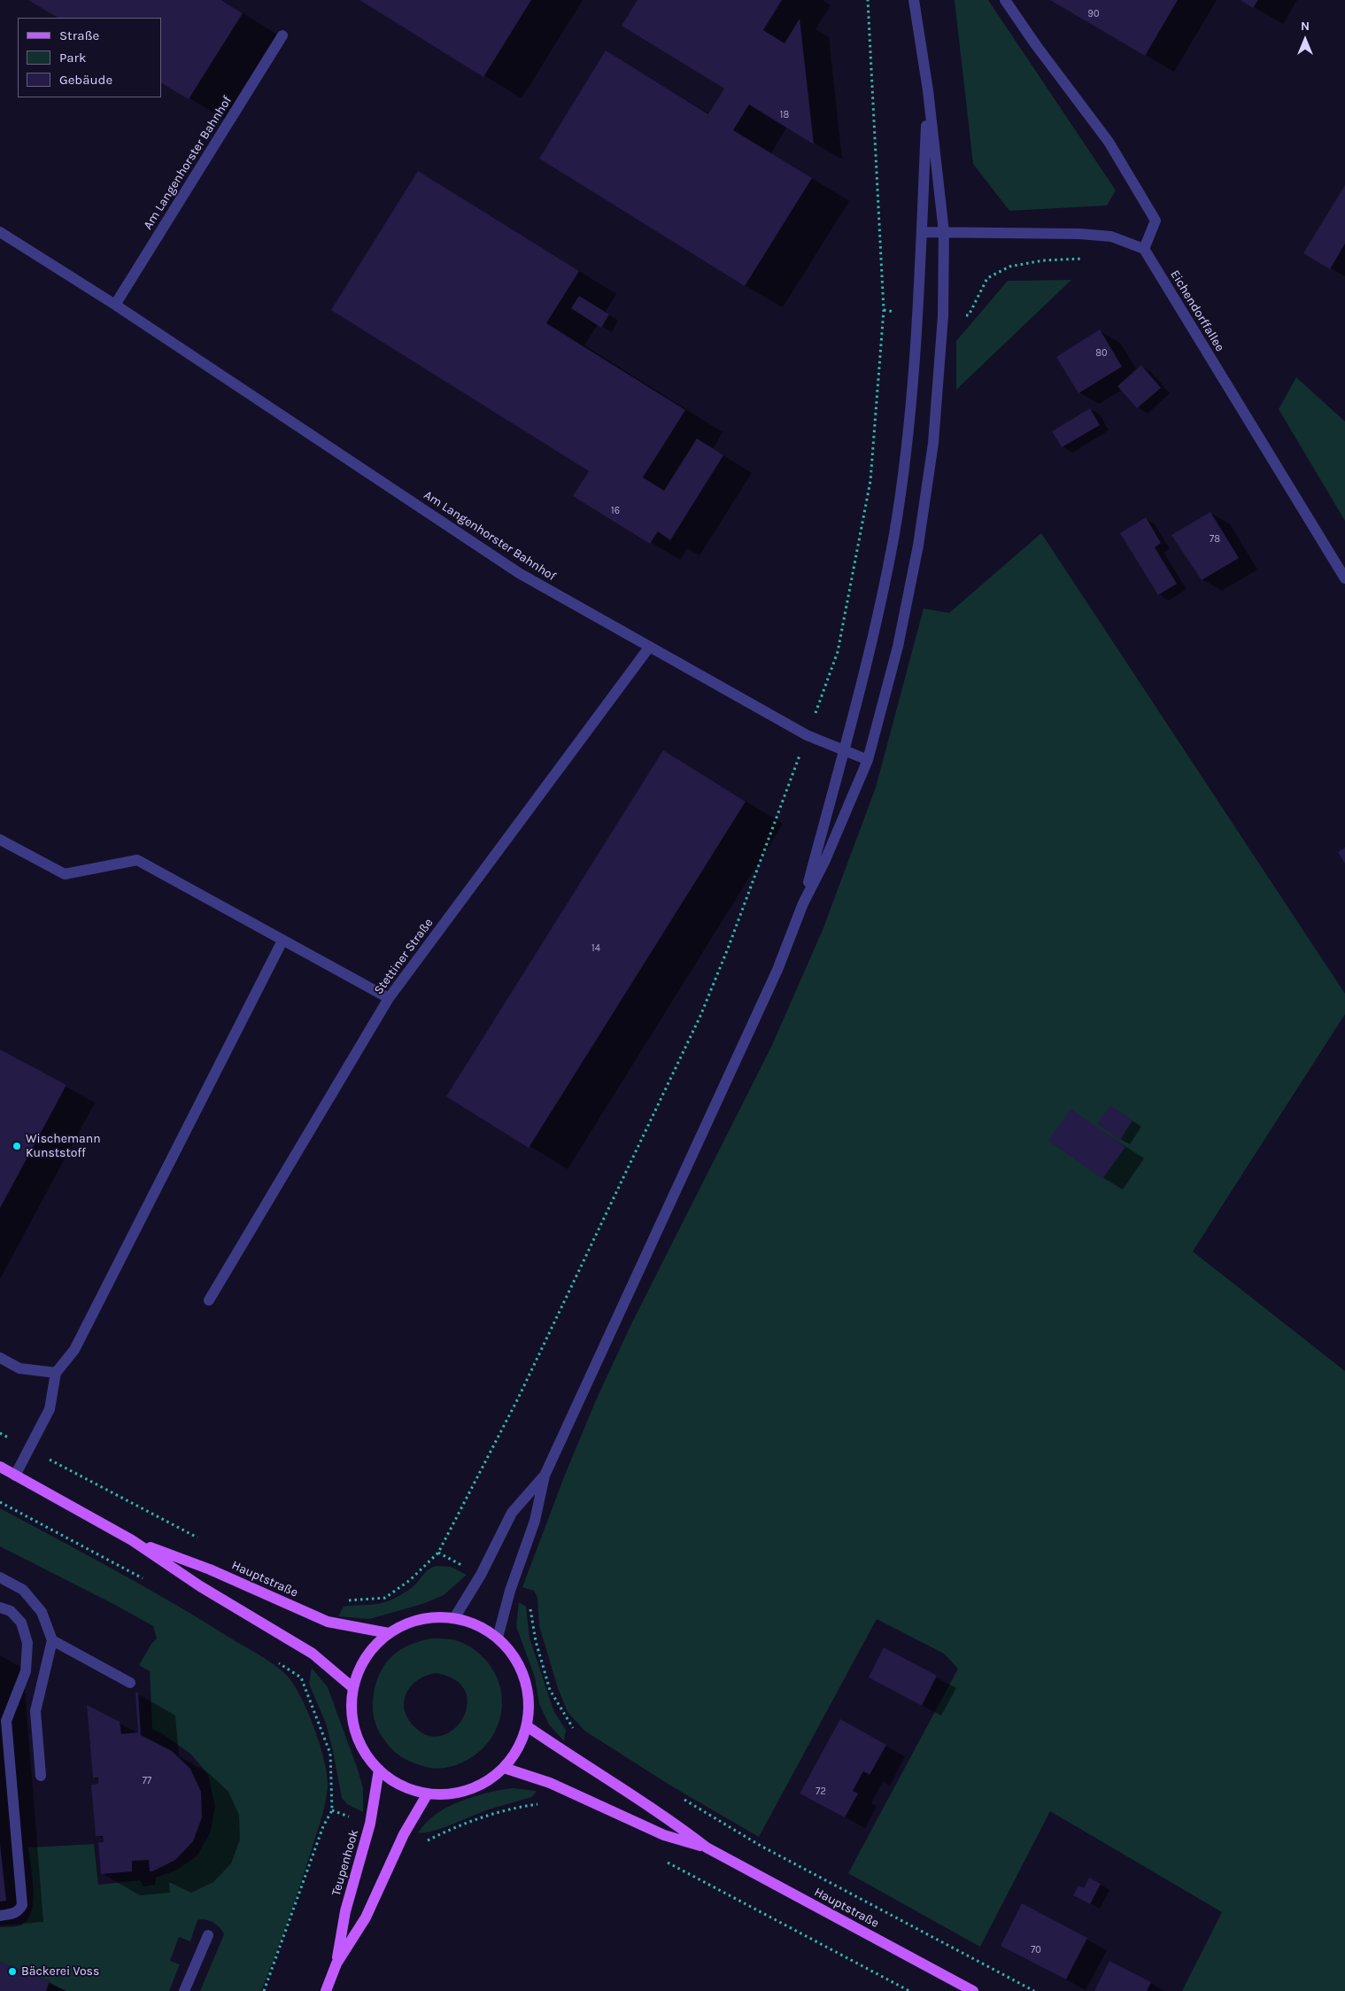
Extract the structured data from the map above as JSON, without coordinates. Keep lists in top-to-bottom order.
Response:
{
  "streets": {
    "main road": ["Hauptstraße", "Teupenhook"],
    "street": ["Am Langenhorster Bahnhof", "Eichendorffallee", "Stettiner Straße"]
  },
  "crossings": [
    ["Am Langenhorster Bahnhof", "Stettiner Straße"]
  ],
  "places": ["Wischemann Kunststoff", "Bäckerei Voss"],
  "house_numbers": [
    "90",
    "18",
    "80",
    "16",
    "78",
    "14",
    "77",
    "72",
    "70"
  ],
  "legend": ["Straße", "Park", "Gebäude"],
  "north": "top"
}
